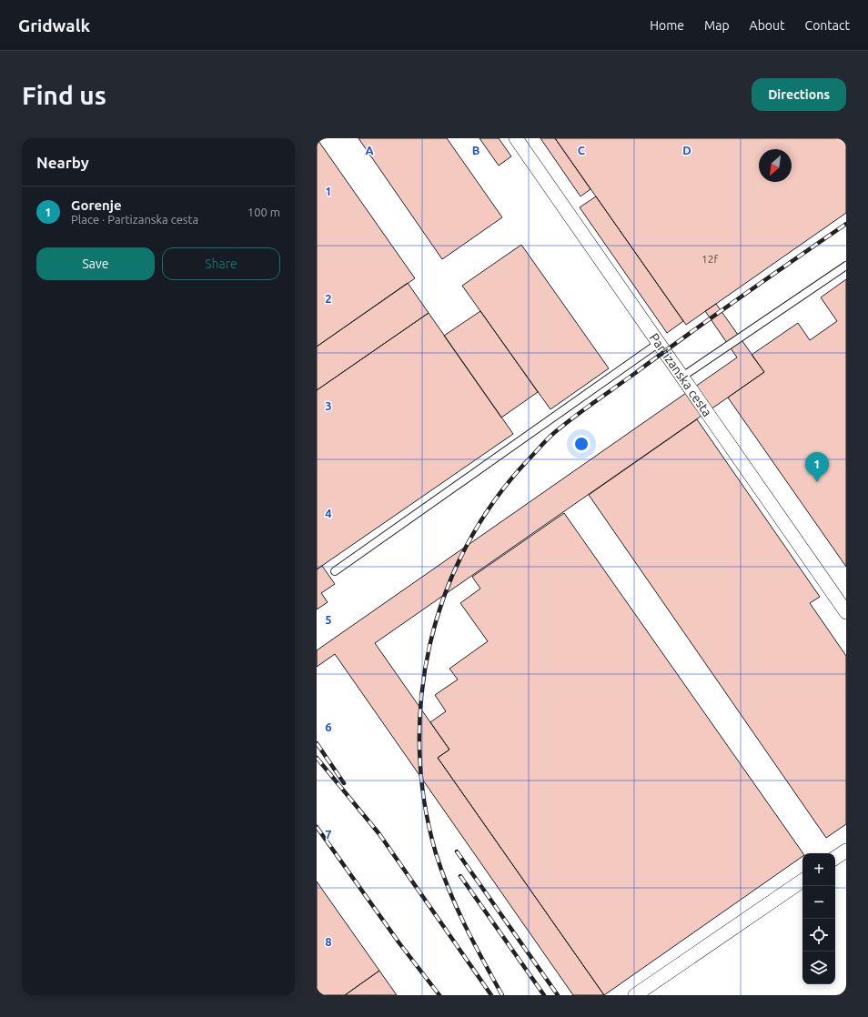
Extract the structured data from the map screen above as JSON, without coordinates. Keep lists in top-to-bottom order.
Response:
{
  "streets": {
    "street": ["Partizanska cesta"]
  },
  "house_numbers": ["12f"],
  "north": "bottom left",
  "page": {
    "header": "Gridwalk",
    "nav": [
      "Home",
      "Map",
      "About",
      "Contact"
    ],
    "buttons": [
      "Directions",
      ["Save", "Share"]
    ],
    "title": "Find us",
    "heading": "Nearby",
    "list": [
      {
        "mark": "1",
        "name": "Gorenje",
        "note": "Place · Partizanska cesta",
        "value": "100 m"
      }
    ],
    "pins": "1",
    "map_buttons": ["+", "−"]
  },
  "grid": {
    "columns": [
      "A",
      "B",
      "C",
      "D"
    ],
    "rows": [
      "1",
      "2",
      "3",
      "4",
      "5",
      "6",
      "7",
      "8"
    ]
  }
}
